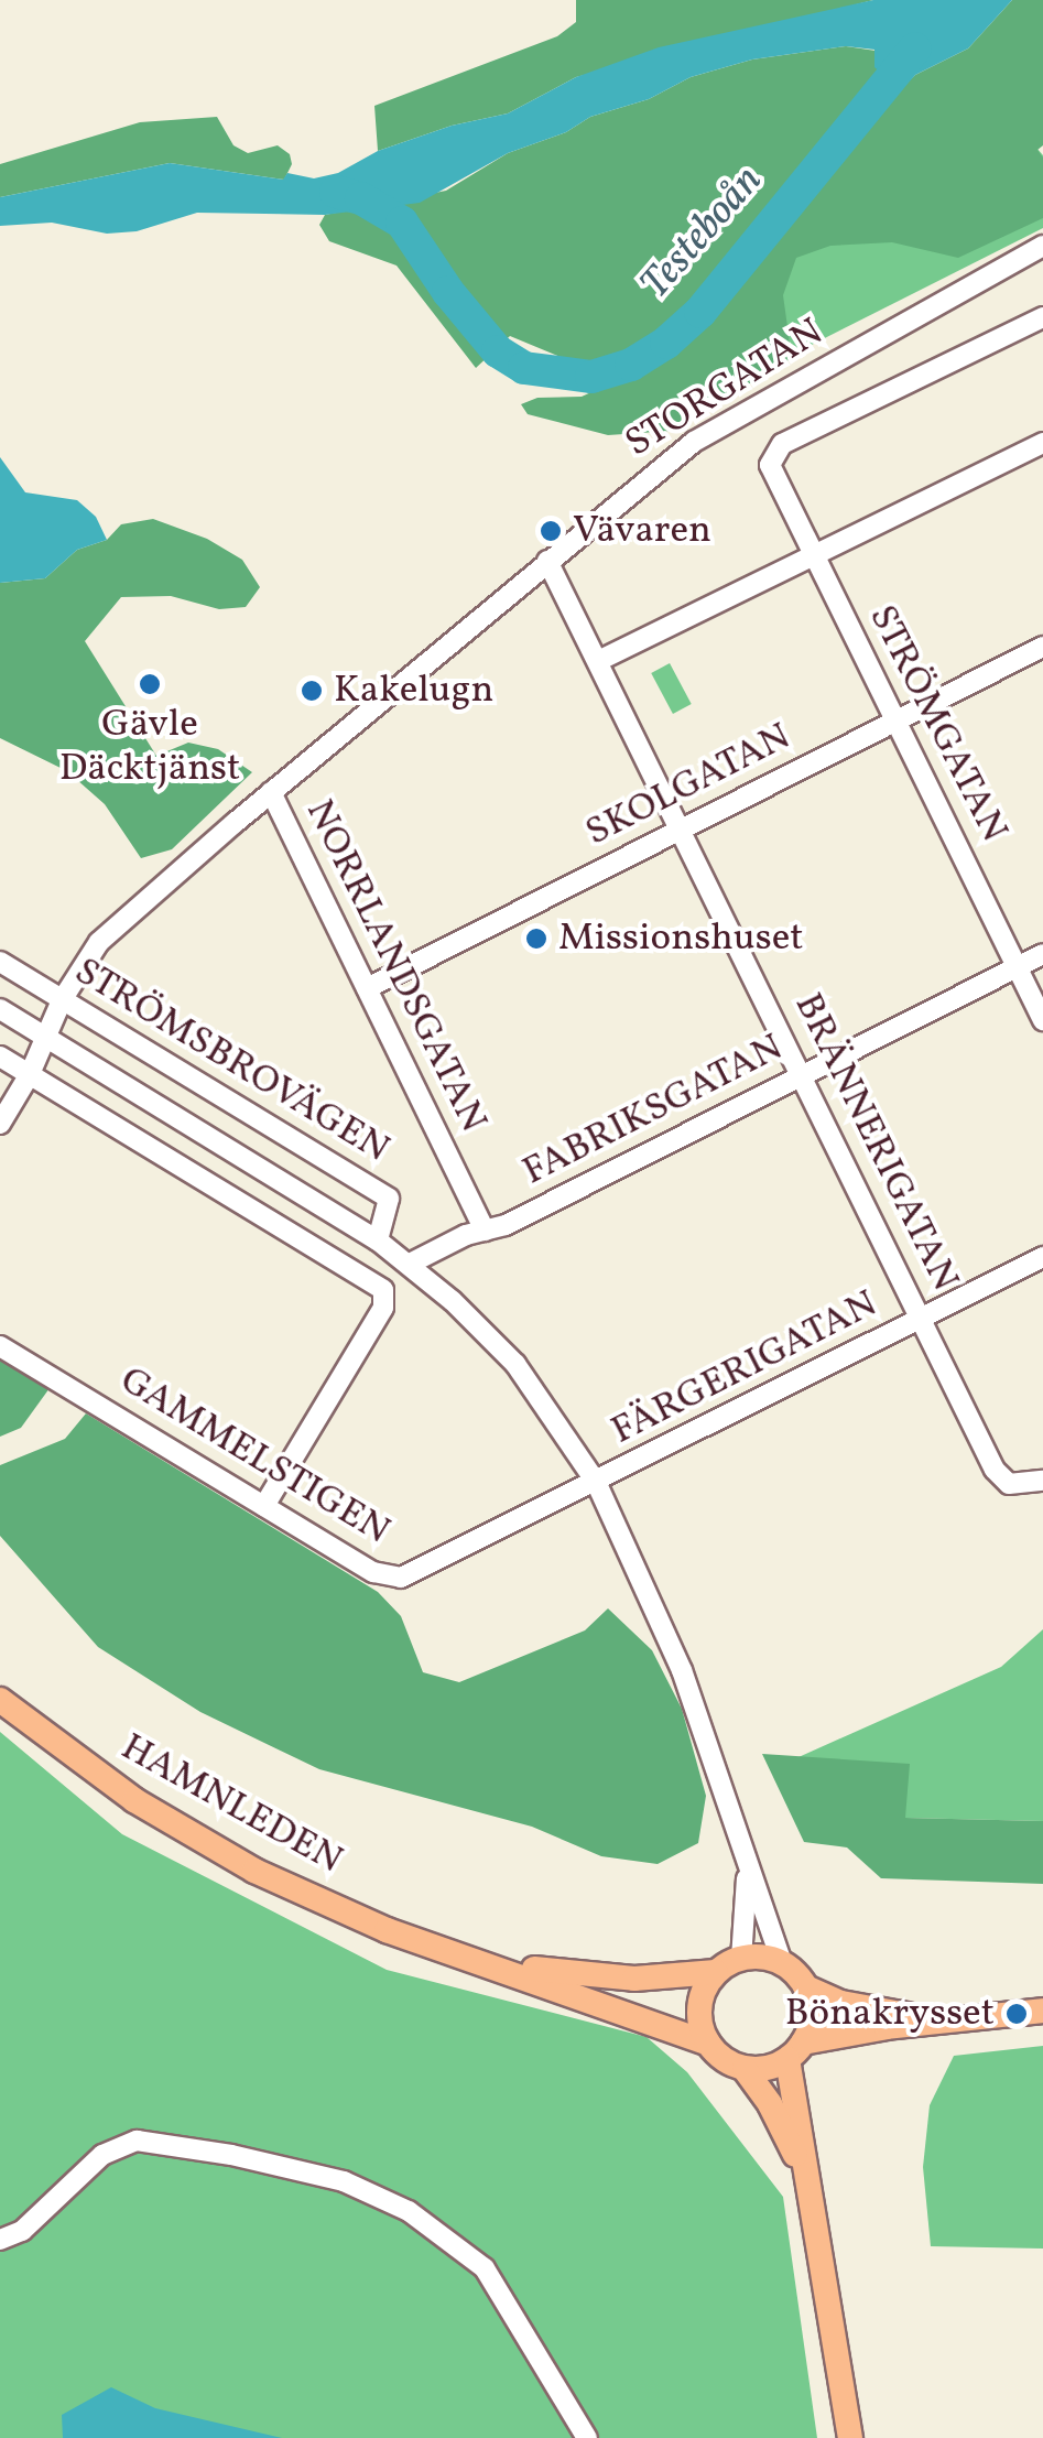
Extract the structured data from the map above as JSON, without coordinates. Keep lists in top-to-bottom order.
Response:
{
  "streets": {
    "main road": ["HAMNLEDEN"],
    "street": [
      "STORGATAN",
      "STRÖMGATAN",
      "SKOLGATAN",
      "NORRLANDSGATAN",
      "STRÖMSBROVÄGEN",
      "FABRIKSGATAN",
      "BRÄNNERIGATAN",
      "FÄRGERIGATAN",
      "GAMMELSTIGEN"
    ]
  },
  "crossings": [
    ["STORGATAN", "NORRLANDSGATAN"],
    ["STORGATAN", "STRÖMSBROVÄGEN"],
    ["STORGATAN", "BRÄNNERIGATAN"],
    ["STRÖMGATAN", "SKOLGATAN"],
    ["STRÖMGATAN", "FABRIKSGATAN"],
    ["SKOLGATAN", "NORRLANDSGATAN"],
    ["SKOLGATAN", "BRÄNNERIGATAN"],
    ["NORRLANDSGATAN", "FABRIKSGATAN"],
    ["STRÖMSBROVÄGEN", "FABRIKSGATAN"],
    ["STRÖMSBROVÄGEN", "FÄRGERIGATAN"],
    ["STRÖMSBROVÄGEN", "GAMMELSTIGEN"],
    ["STRÖMSBROVÄGEN", "HAMNLEDEN"],
    ["FABRIKSGATAN", "BRÄNNERIGATAN"],
    ["BRÄNNERIGATAN", "FÄRGERIGATAN"],
    ["FÄRGERIGATAN", "GAMMELSTIGEN"]
  ],
  "water": ["Testeboån"],
  "places": [
    "Vävaren",
    "Gävle Däcktjänst",
    "Kakelugn",
    "Missionshuset",
    "Bönakrysset"
  ]
}
